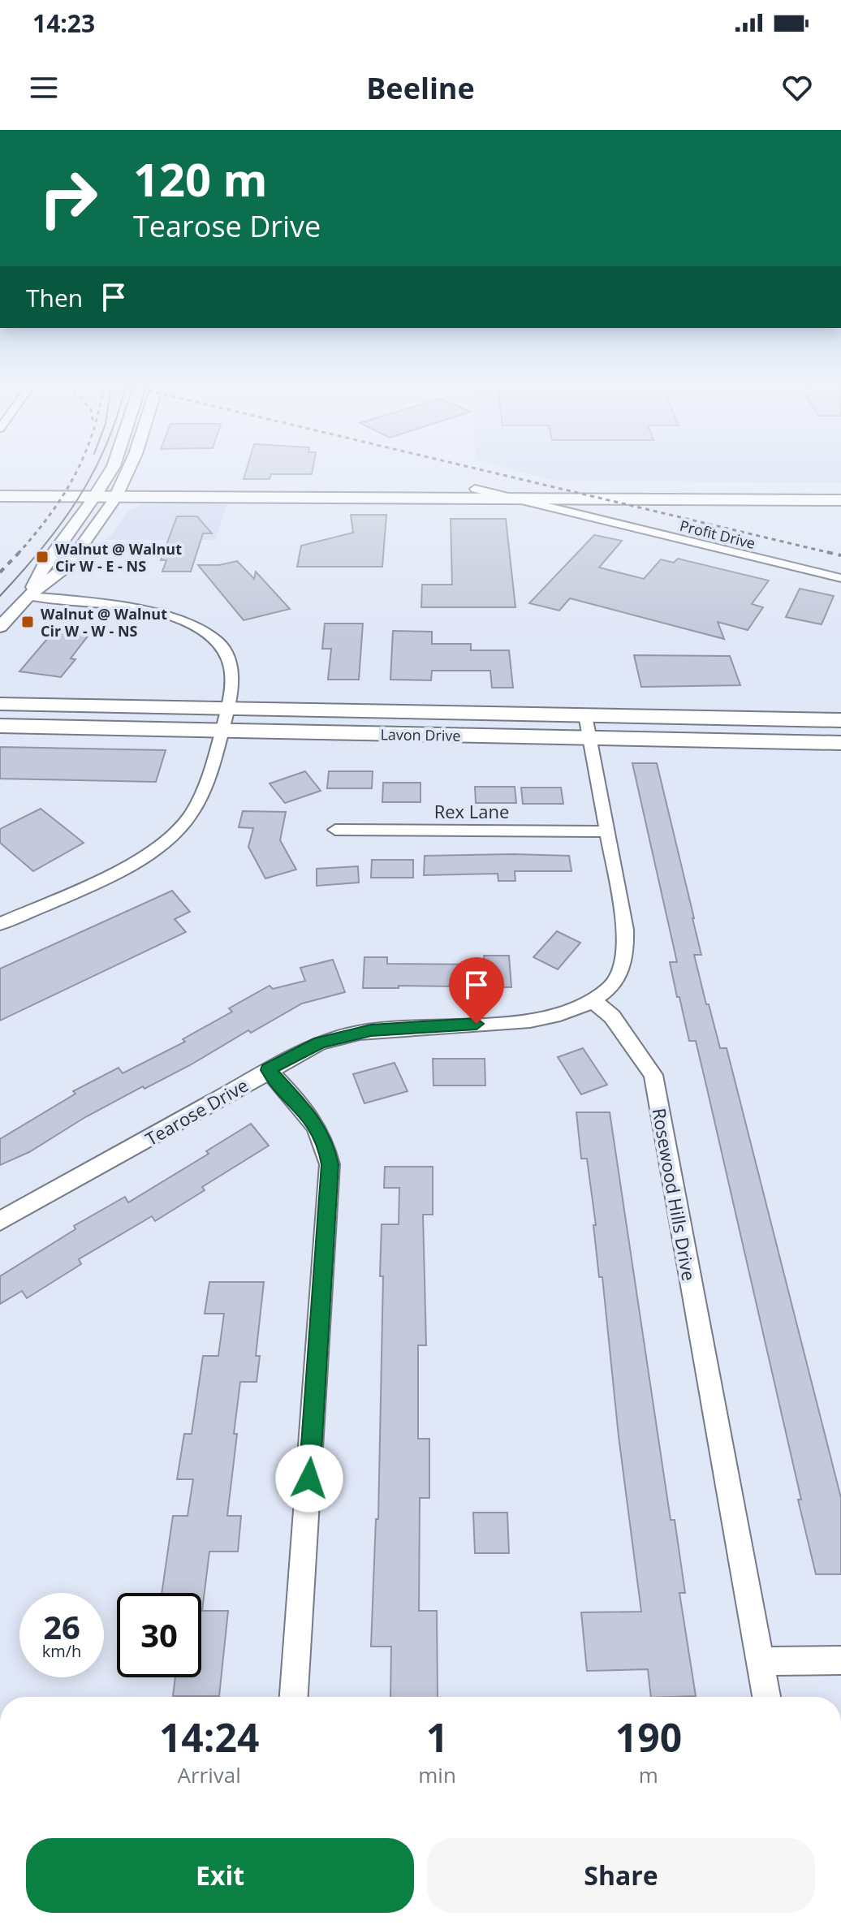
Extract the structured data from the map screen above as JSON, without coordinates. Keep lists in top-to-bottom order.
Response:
{
  "streets": {
    "main road": ["Lavon Drive"],
    "street": [
      "Profit Drive",
      "Rex Lane",
      "Tearose Drive",
      "Rosewood Hills Drive"
    ]
  },
  "crossings": [
    ["Tearose Drive", "Rosewood Hills Drive"]
  ],
  "places": {
    "transit": ["Walnut @ Walnut Cir W - E - NS", "Walnut @ Walnut Cir W - W - NS"]
  },
  "page": {
    "status": "14:23",
    "header": "Beeline",
    "turn": ["120 m", "Tearose Drive"],
    "then": "Then",
    "speed": "26 km/h",
    "limit": "30",
    "eta": [
      "14:24",
      "Arrival",
      "1",
      "min",
      "190",
      "m"
    ],
    "buttons": ["Exit", "Share"]
  }
}
